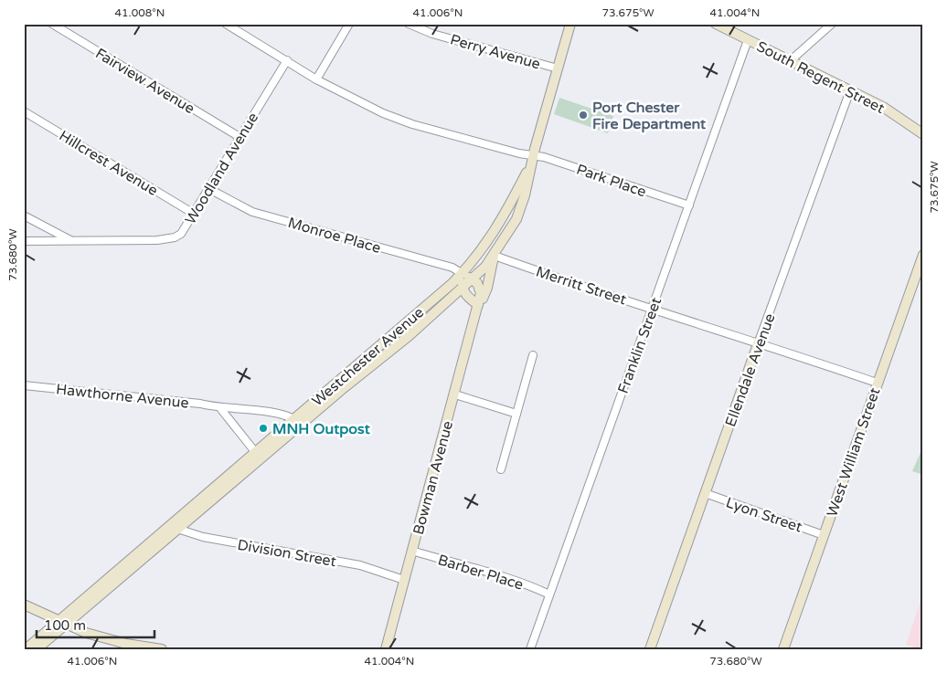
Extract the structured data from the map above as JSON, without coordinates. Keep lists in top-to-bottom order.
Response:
{
  "streets": {
    "street": [
      "Perry Avenue",
      "South Regent Street",
      "Fairview Avenue",
      "Hillcrest Avenue",
      "Woodland Avenue",
      "Park Place",
      "Monroe Place",
      "Merritt Street",
      "Franklin Street",
      "Westchester Avenue",
      "Ellendale Avenue",
      "Hawthorne Avenue",
      "West William Street",
      "Bowman Avenue",
      "Lyon Street",
      "Division Street",
      "Barber Place"
    ]
  },
  "crossings": [
    ["Perry Avenue", "Westchester Avenue"],
    ["South Regent Street", "Franklin Street"],
    ["South Regent Street", "Ellendale Avenue"],
    ["Fairview Avenue", "Woodland Avenue"],
    ["Hillcrest Avenue", "Woodland Avenue"],
    ["Woodland Avenue", "Park Place"],
    ["Woodland Avenue", "Monroe Place"],
    ["Park Place", "Franklin Street"],
    ["Park Place", "Westchester Avenue"],
    ["Monroe Place", "Westchester Avenue"],
    ["Merritt Street", "Franklin Street"],
    ["Merritt Street", "Westchester Avenue"],
    ["Merritt Street", "Ellendale Avenue"],
    ["Merritt Street", "West William Street"],
    ["Franklin Street", "Barber Place"],
    ["Westchester Avenue", "Hawthorne Avenue"],
    ["Westchester Avenue", "Bowman Avenue"],
    ["Westchester Avenue", "Division Street"],
    ["Ellendale Avenue", "Lyon Street"],
    ["West William Street", "Lyon Street"],
    ["Bowman Avenue", "Division Street"],
    ["Bowman Avenue", "Barber Place"]
  ],
  "places": ["Port Chester Fire Department", "MNH Outpost"],
  "scale_bar": "100 m",
  "coordinates": [
    "41.008°N",
    "41.006°N",
    "73.675°W",
    "41.004°N",
    "73.680°W"
  ]
}
